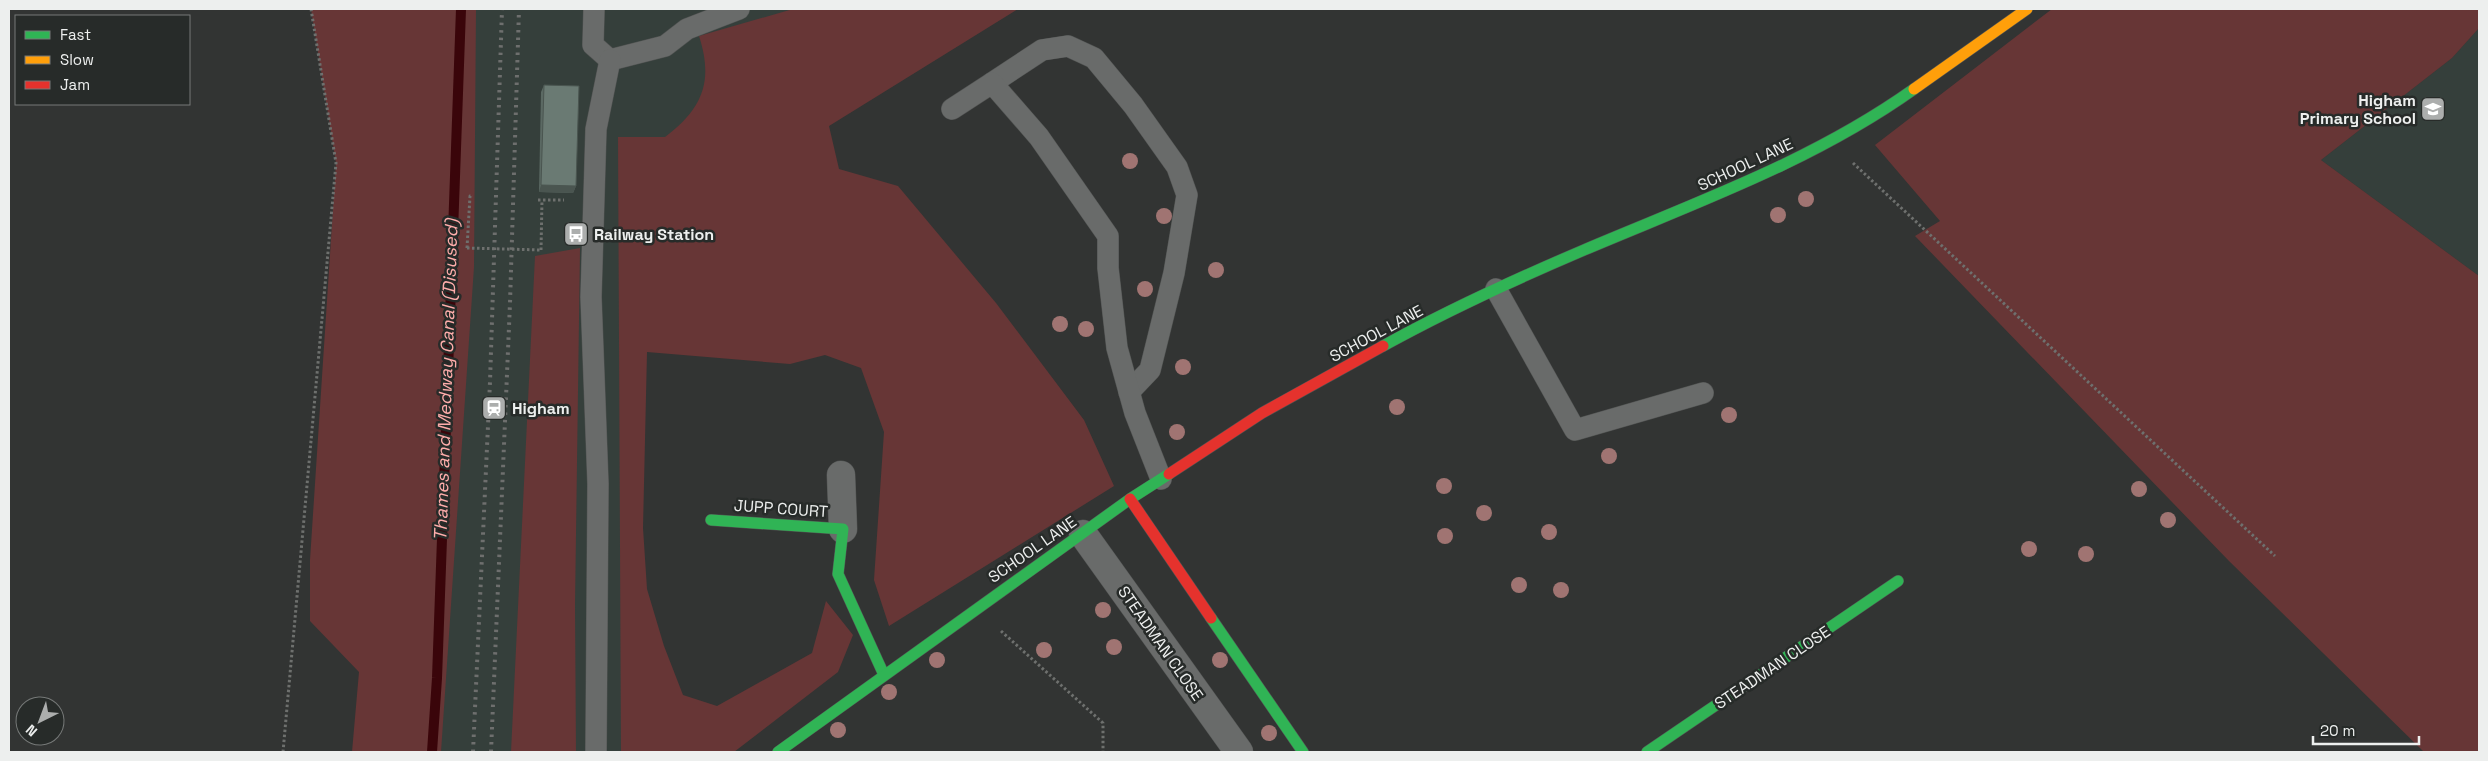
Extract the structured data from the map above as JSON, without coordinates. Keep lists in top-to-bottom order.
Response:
{
  "streets": {
    "street": ["SCHOOL LANE", "JUPP COURT", "STEADMAN CLOSE"]
  },
  "crossings": [
    ["SCHOOL LANE", "JUPP COURT"],
    ["SCHOOL LANE", "STEADMAN CLOSE"]
  ],
  "water": ["Thames and Medway Canal (Disused)"],
  "places": {
    "school or university": ["Higham Primary School"],
    "bus stop": ["Railway Station"],
    "station": ["Higham"]
  },
  "legend": ["Fast", "Slow", "Jam"],
  "scale_bar": "20 m",
  "north": "bottom left"
}
